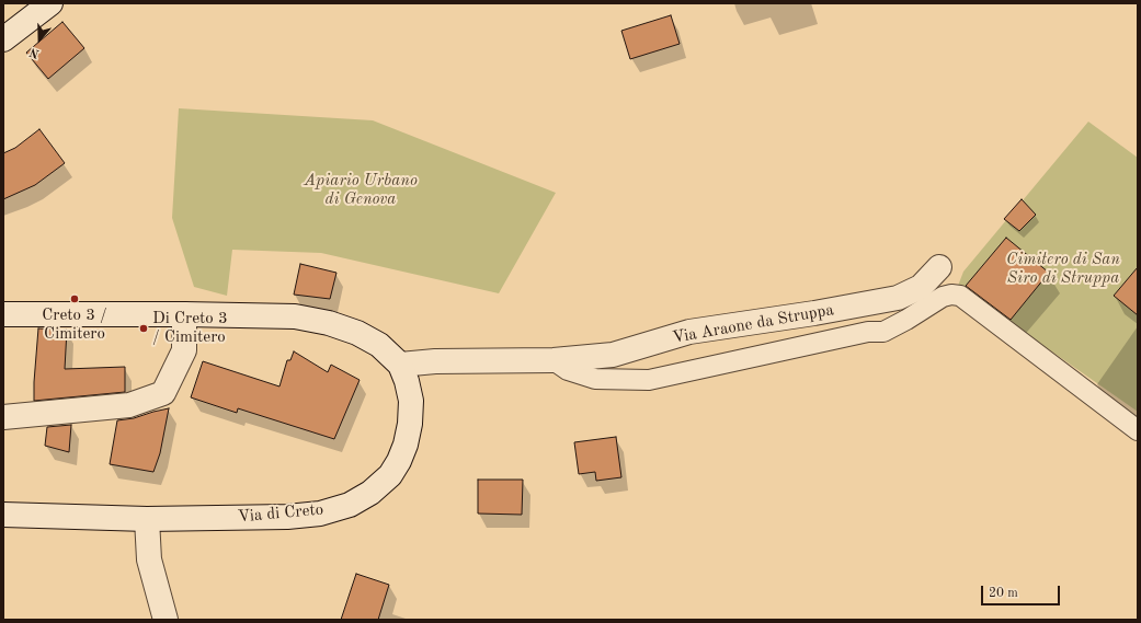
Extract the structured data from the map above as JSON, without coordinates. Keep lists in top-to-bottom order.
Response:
{
  "streets": {
    "main road": ["Via Araone da Struppa", "Via di Creto"]
  },
  "crossings": [
    ["Via Araone da Struppa", "Via di Creto"]
  ],
  "parks": ["Apiario Urbano di Genova", "Cimitero di San Siro di Struppa"],
  "places": ["Creto 3 / Cimitero", "Di Creto 3 / Cimitero"],
  "scale_bar": "20 m",
  "north": "bottom"
}
